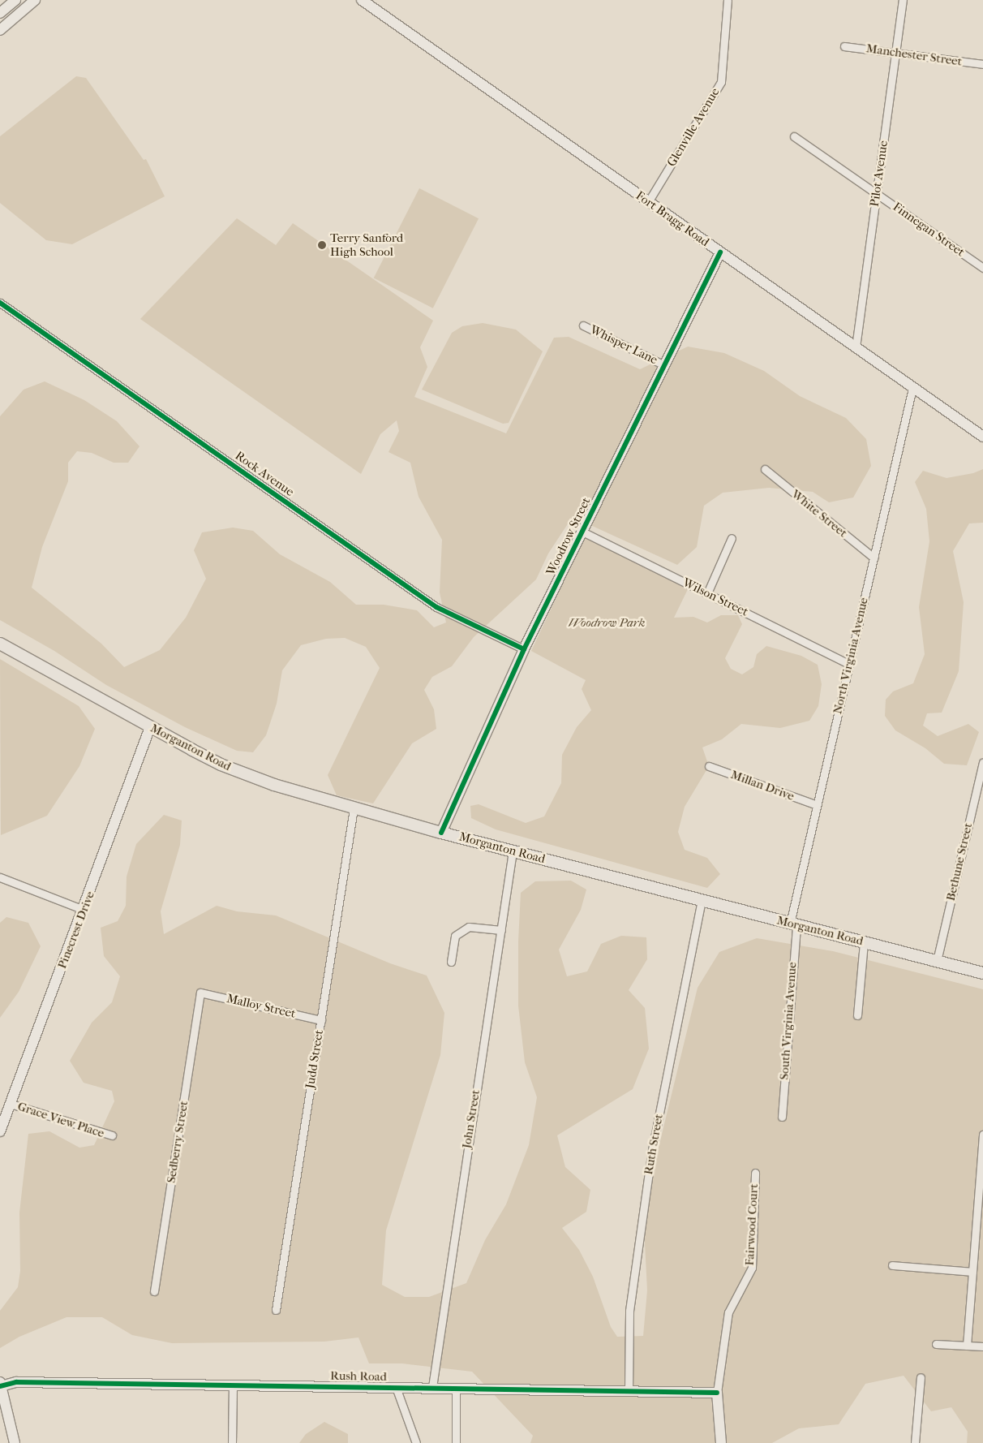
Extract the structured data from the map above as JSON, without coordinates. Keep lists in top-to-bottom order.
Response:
{
  "streets": {
    "main road": ["Morganton Road"],
    "street": [
      "Manchester Street",
      "Glenville Avenue",
      "Pilot Avenue",
      "Fort Bragg Road",
      "Finnegan Street",
      "Whisper Lane",
      "Rock Avenue",
      "White Street",
      "Woodrow Street",
      "Wilson Street",
      "North Virginia Avenue",
      "Millan Drive",
      "Bethune Street",
      "Pinecrest Drive",
      "Malloy Street",
      "South Virginia Avenue",
      "Judd Street",
      "John Street",
      "Grace View Place",
      "Sedberry Street",
      "Ruth Street",
      "Fairwood Court",
      "Rush Road"
    ]
  },
  "crossings": [
    ["Manchester Street", "Pilot Avenue"],
    ["Glenville Avenue", "Fort Bragg Road"],
    ["Pilot Avenue", "Fort Bragg Road"],
    ["Pilot Avenue", "Finnegan Street"],
    ["Fort Bragg Road", "Woodrow Street"],
    ["Fort Bragg Road", "North Virginia Avenue"],
    ["Whisper Lane", "Woodrow Street"],
    ["Rock Avenue", "Woodrow Street"],
    ["White Street", "North Virginia Avenue"],
    ["Woodrow Street", "Wilson Street"],
    ["Woodrow Street", "Morganton Road"],
    ["Wilson Street", "North Virginia Avenue"],
    ["North Virginia Avenue", "Morganton Road"],
    ["North Virginia Avenue", "Millan Drive"],
    ["North Virginia Avenue", "South Virginia Avenue"],
    ["Morganton Road", "Bethune Street"],
    ["Morganton Road", "Pinecrest Drive"],
    ["Morganton Road", "South Virginia Avenue"],
    ["Morganton Road", "Judd Street"],
    ["Morganton Road", "John Street"],
    ["Morganton Road", "Ruth Street"],
    ["Pinecrest Drive", "Grace View Place"],
    ["Malloy Street", "Judd Street"],
    ["Malloy Street", "Sedberry Street"],
    ["John Street", "Rush Road"],
    ["Ruth Street", "Rush Road"],
    ["Fairwood Court", "Rush Road"]
  ],
  "parks": ["Woodrow Park"],
  "places": ["Terry Sanford High School"]
}
